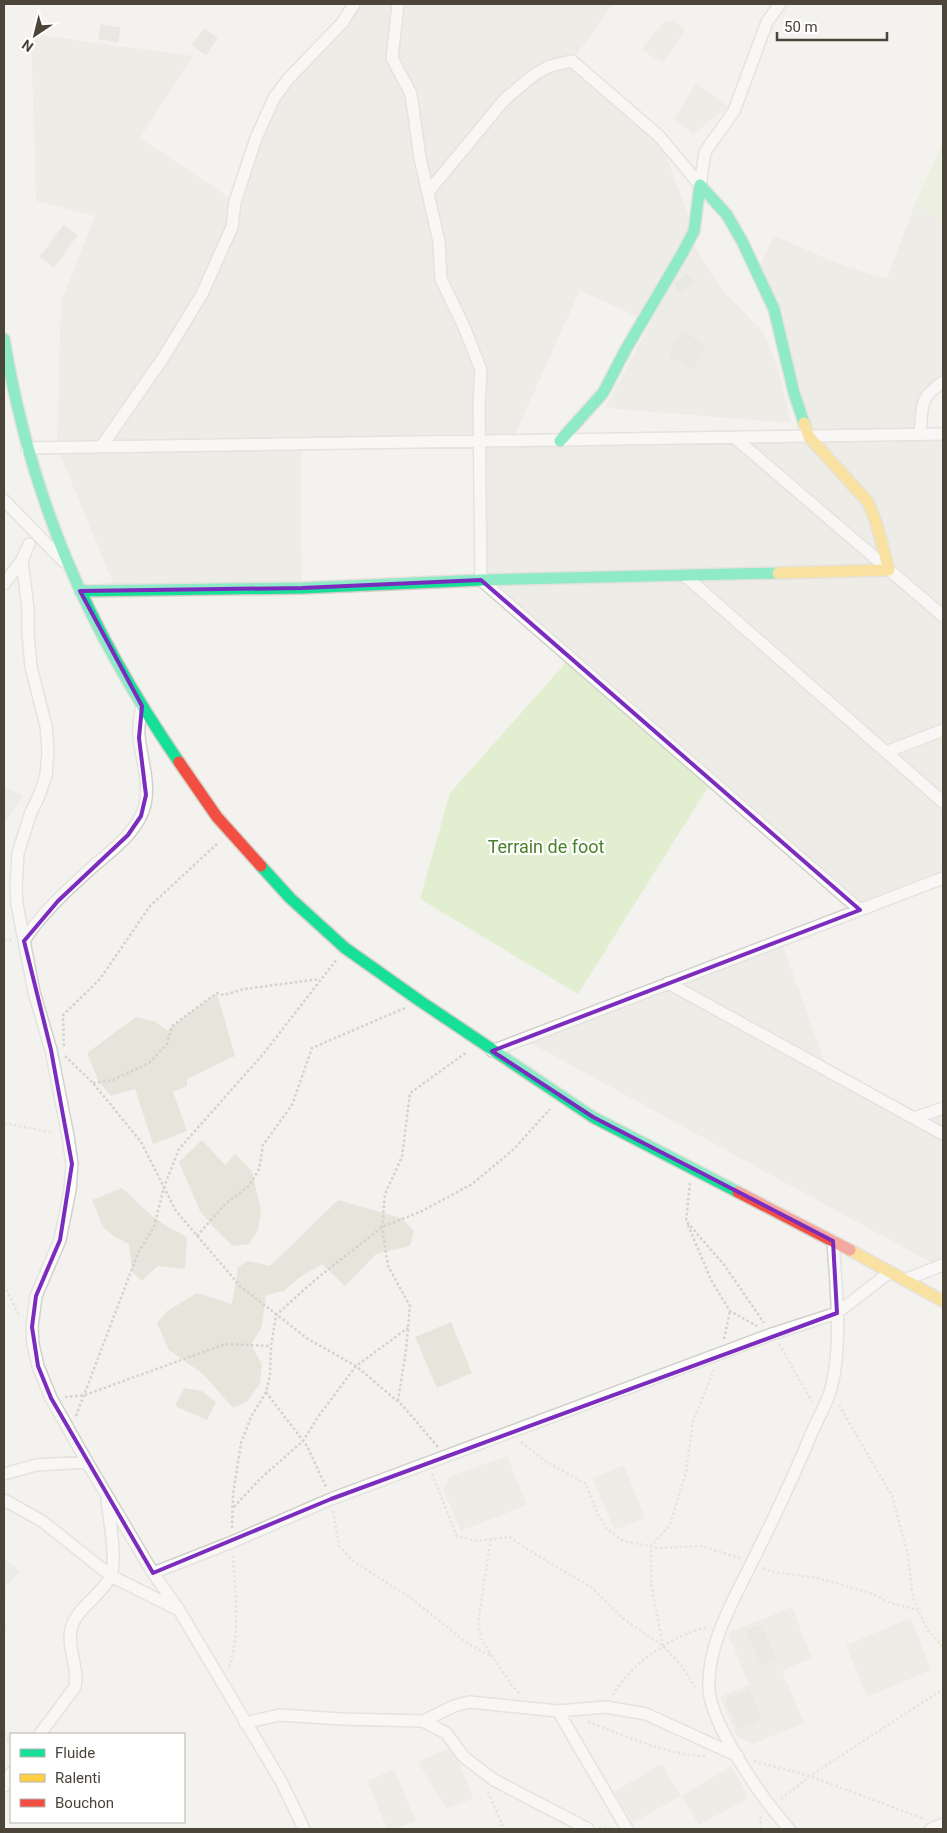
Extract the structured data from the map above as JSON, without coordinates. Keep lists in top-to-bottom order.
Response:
{
  "parks": ["Terrain de foot"],
  "legend": ["Fluide", "Ralenti", "Bouchon"],
  "scale_bar": "50 m",
  "north": "bottom left"
}
